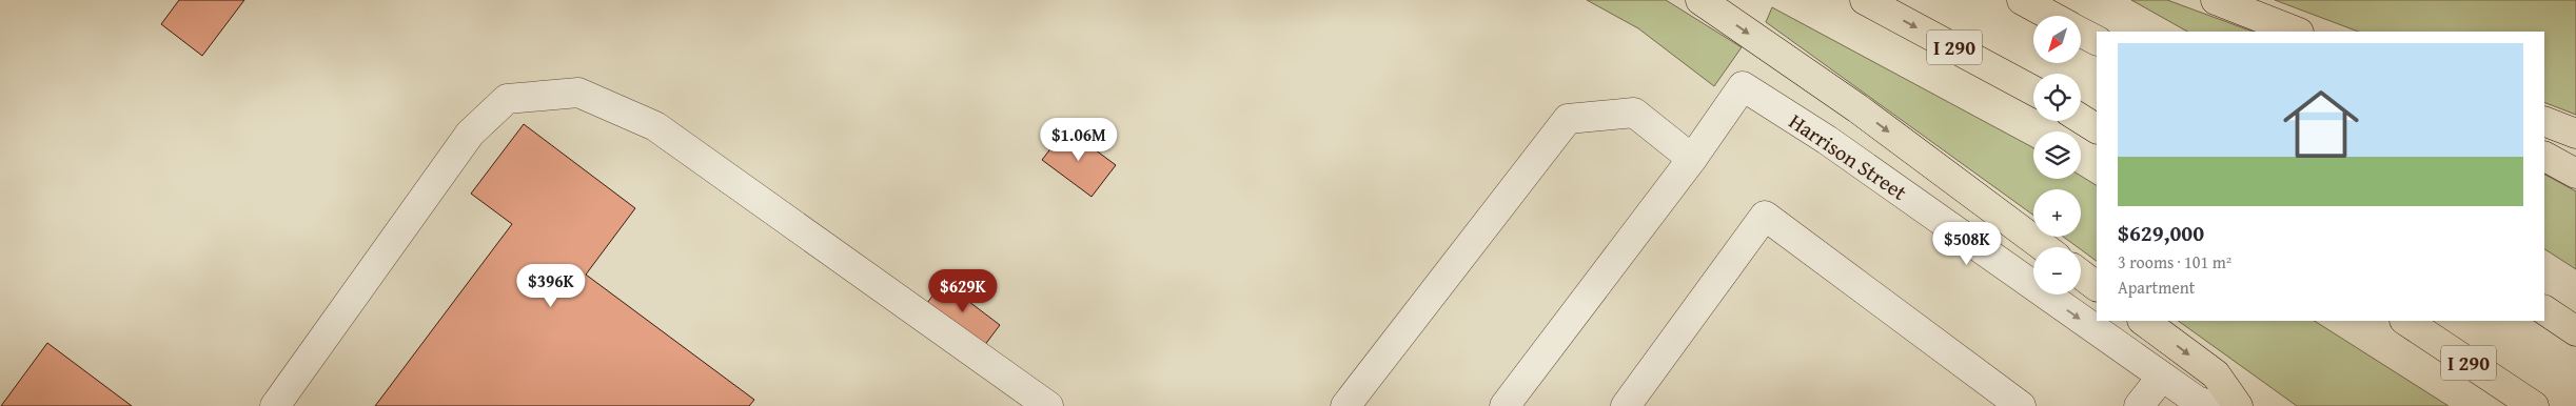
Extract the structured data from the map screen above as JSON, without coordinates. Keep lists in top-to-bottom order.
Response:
{
  "streets": {
    "highway": ["I 290"],
    "street": ["Harrison Street"]
  },
  "one_way": ["Harrison Street"],
  "north": "bottom left",
  "page": {
    "map_buttons": ["+", "−"],
    "list": [
      {
        "name": "$629,000",
        "note": "3 rooms · 101 m² · Apartment"
      }
    ],
    "price": [
      "$1.06M",
      "$508K",
      "$396K",
      "$629K"
    ]
  }
}
